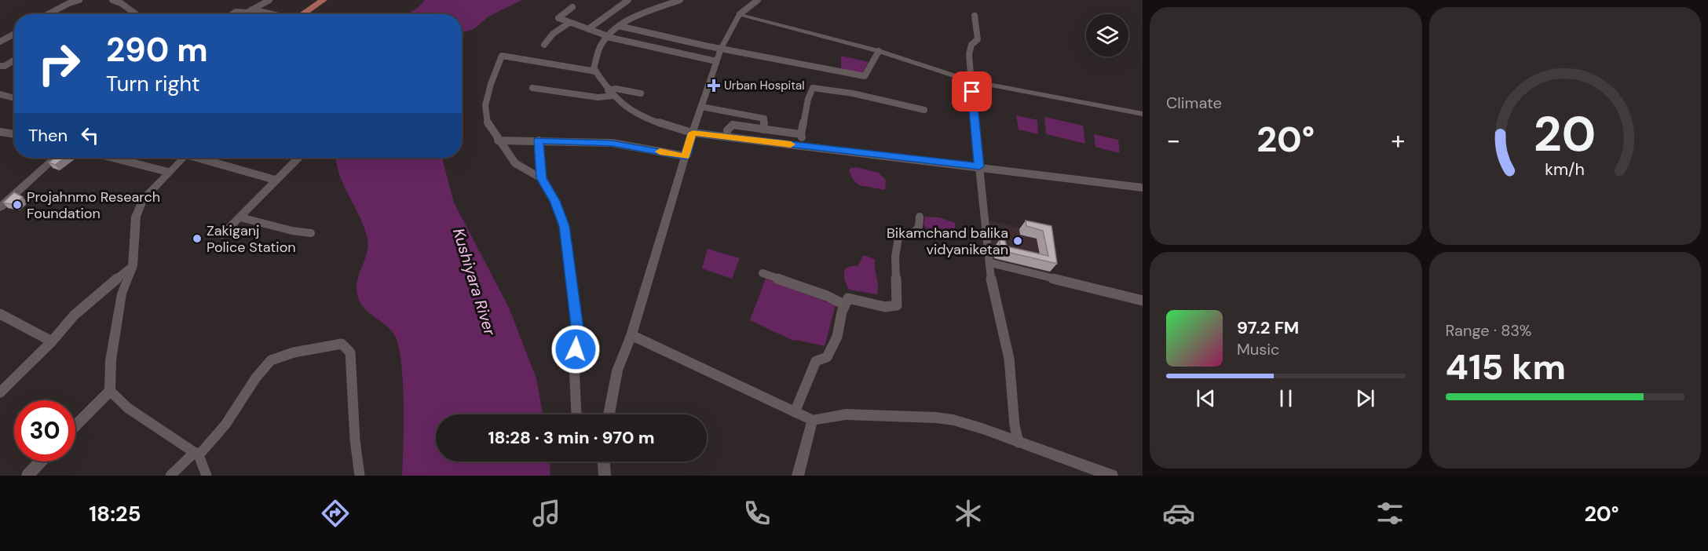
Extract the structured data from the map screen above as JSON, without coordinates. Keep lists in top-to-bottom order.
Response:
{
  "water": ["Kushiyara River"],
  "places": {
    "health": ["Urban Hospital"],
    "other": ["Projahnmo Research Foundation", "Zakiganj Police Station", "Bikamchand balika vidyaniketan"]
  },
  "page": {
    "tile": [
      "Climate",
      ["Range · 83%", "415 km"]
    ],
    "turn": ["290 m", "Turn right"],
    "then": "Then",
    "heat": ["−", "20°", "+"],
    "song": ["97.2 FM", "Music"],
    "limit": "30",
    "trip": "18:28 · 3 min · 970 m",
    "tabs": ["18:25", "20°"],
    "gauge": ["20", "km/h"]
  }
}
